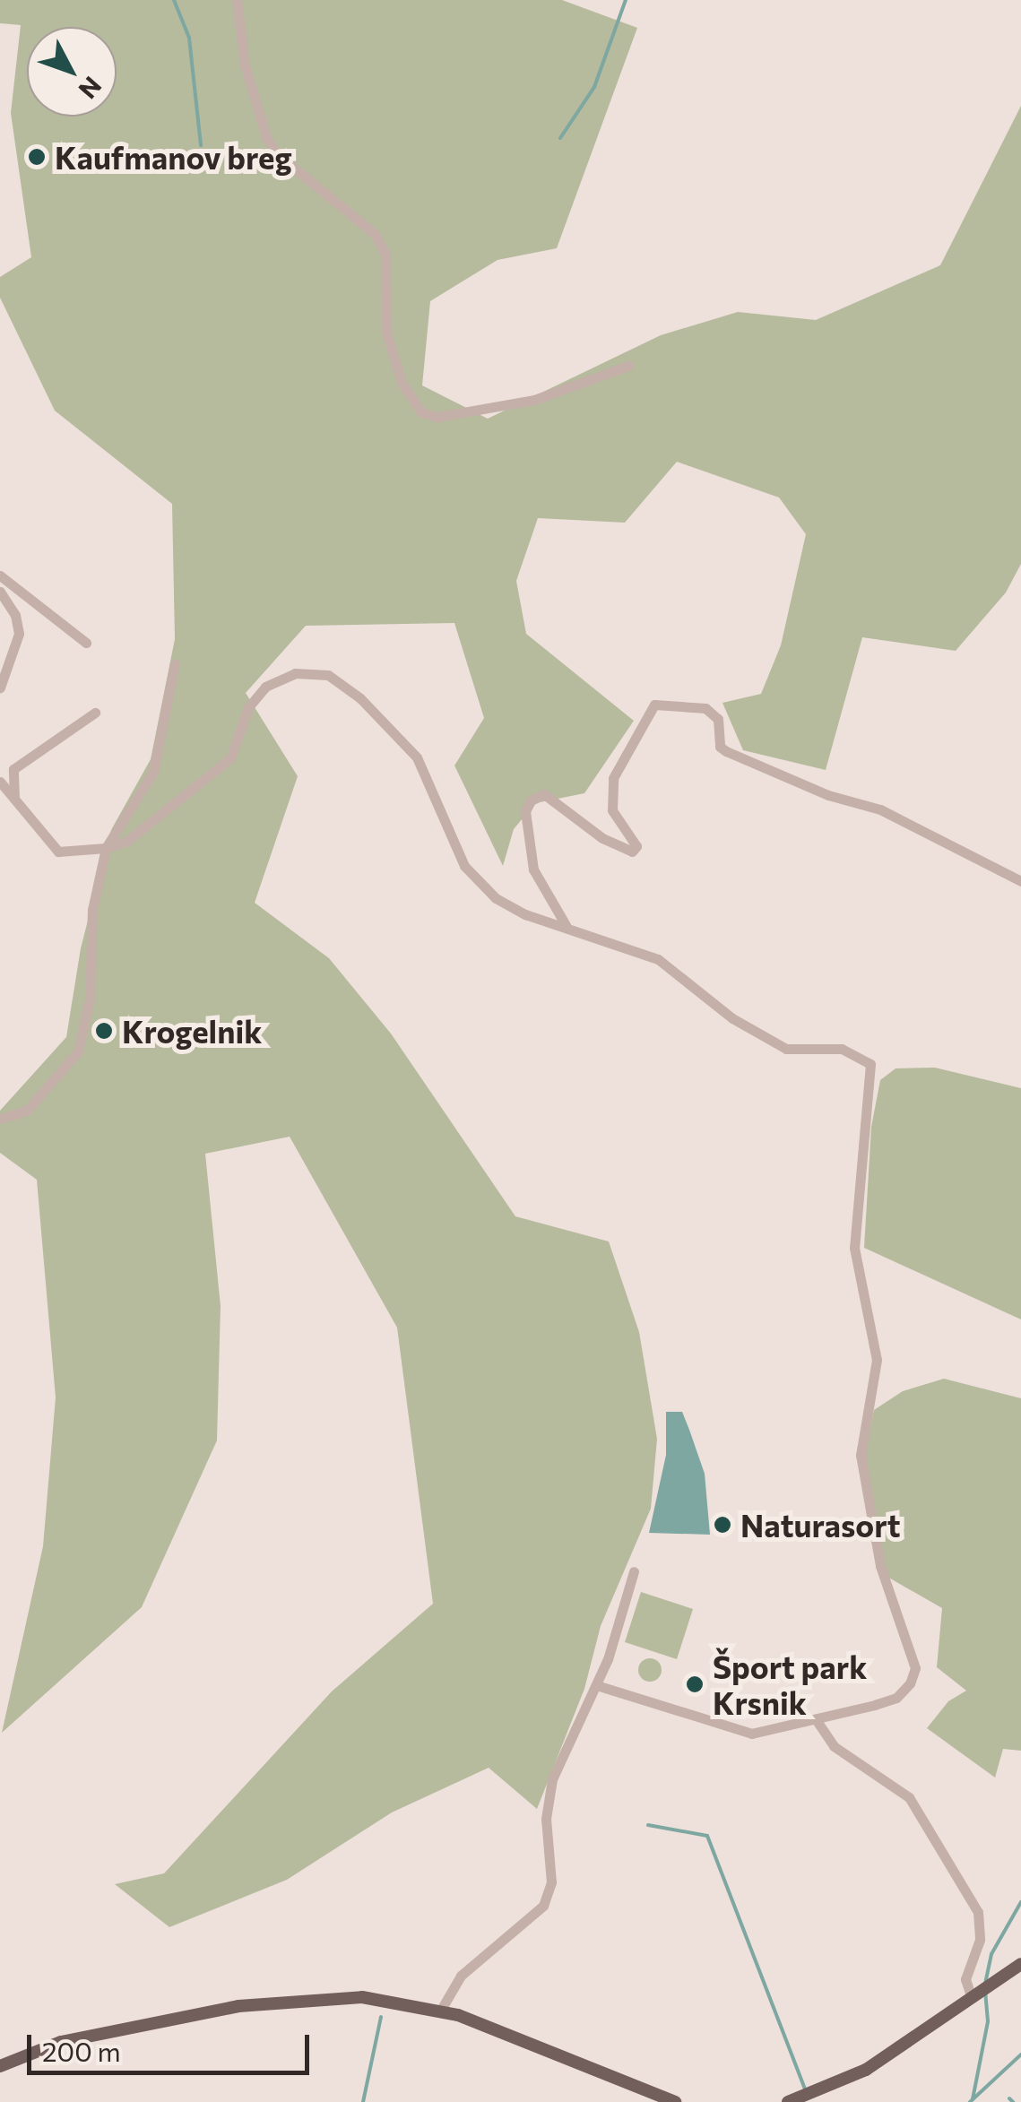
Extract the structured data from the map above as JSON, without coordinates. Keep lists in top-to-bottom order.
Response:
{
  "places": [
    "Kaufmanov breg",
    "Krogelnik",
    "Naturasort",
    "Šport park Krsnik"
  ],
  "scale_bar": "200 m",
  "north": "bottom right"
}
